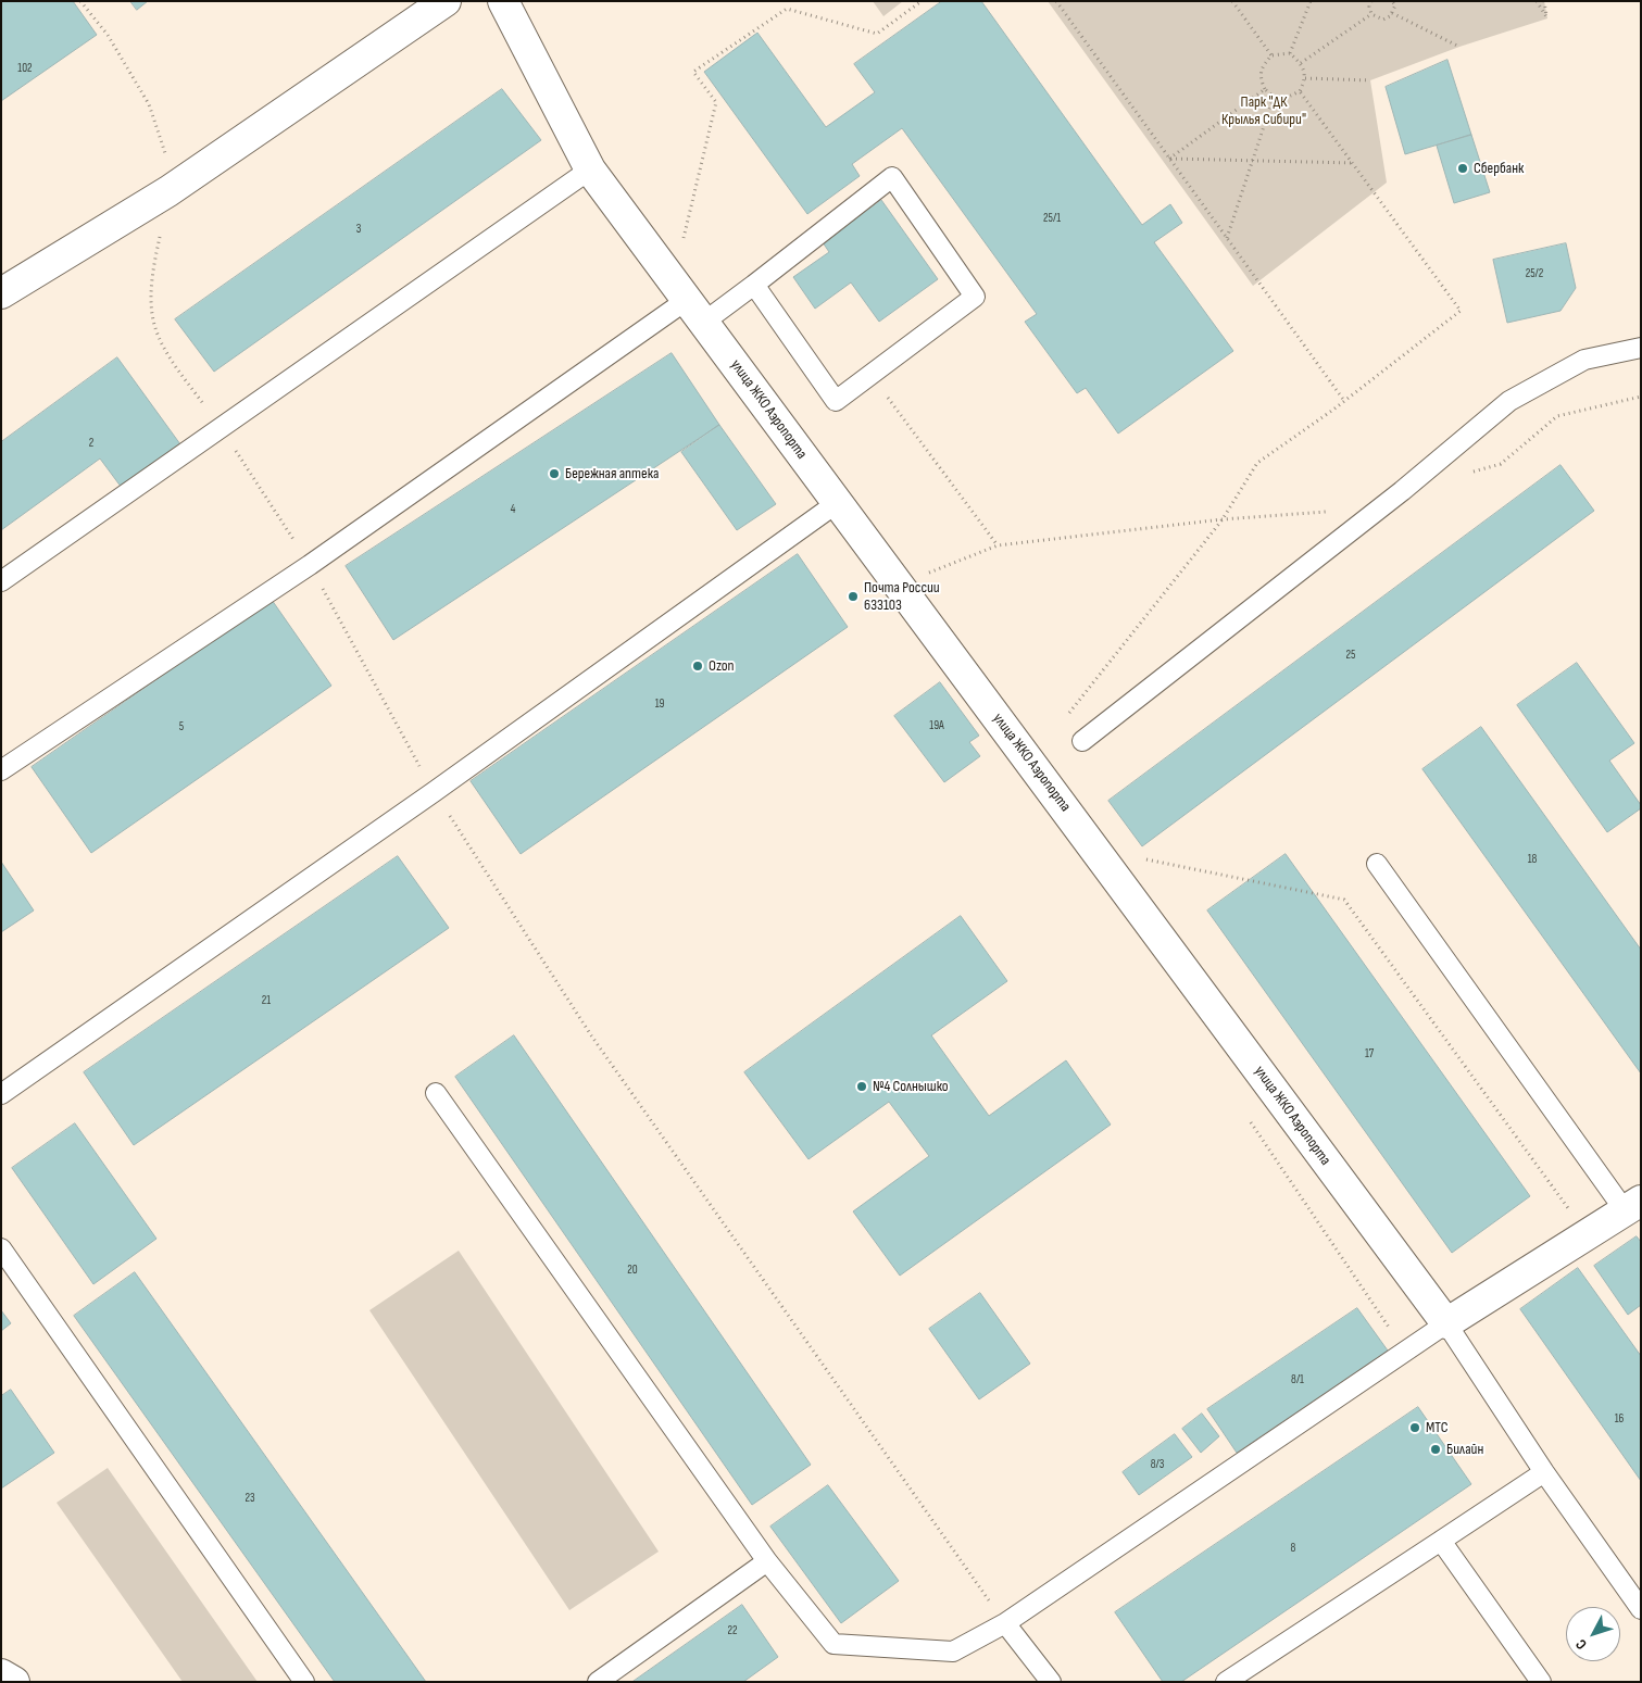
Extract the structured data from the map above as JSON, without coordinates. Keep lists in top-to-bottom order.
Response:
{
  "streets": {
    "street": ["улица ЖКО Аэропорта"]
  },
  "parks": ["Парк \"ДК Крылья Сибири\""],
  "places": [
    "Сбербанк",
    "Бережная аптека",
    "Почта России 633103",
    "Ozon",
    "№4 Солнышко",
    "МТС",
    "Билайн"
  ],
  "house_numbers": [
    "102",
    "25/1",
    "3",
    "25/2",
    "2",
    "4",
    "25",
    "19",
    "19А",
    "5",
    "18",
    "21",
    "17",
    "20",
    "8/1",
    "16",
    "8/3",
    "23",
    "8",
    "22"
  ],
  "north": "bottom left"
}
